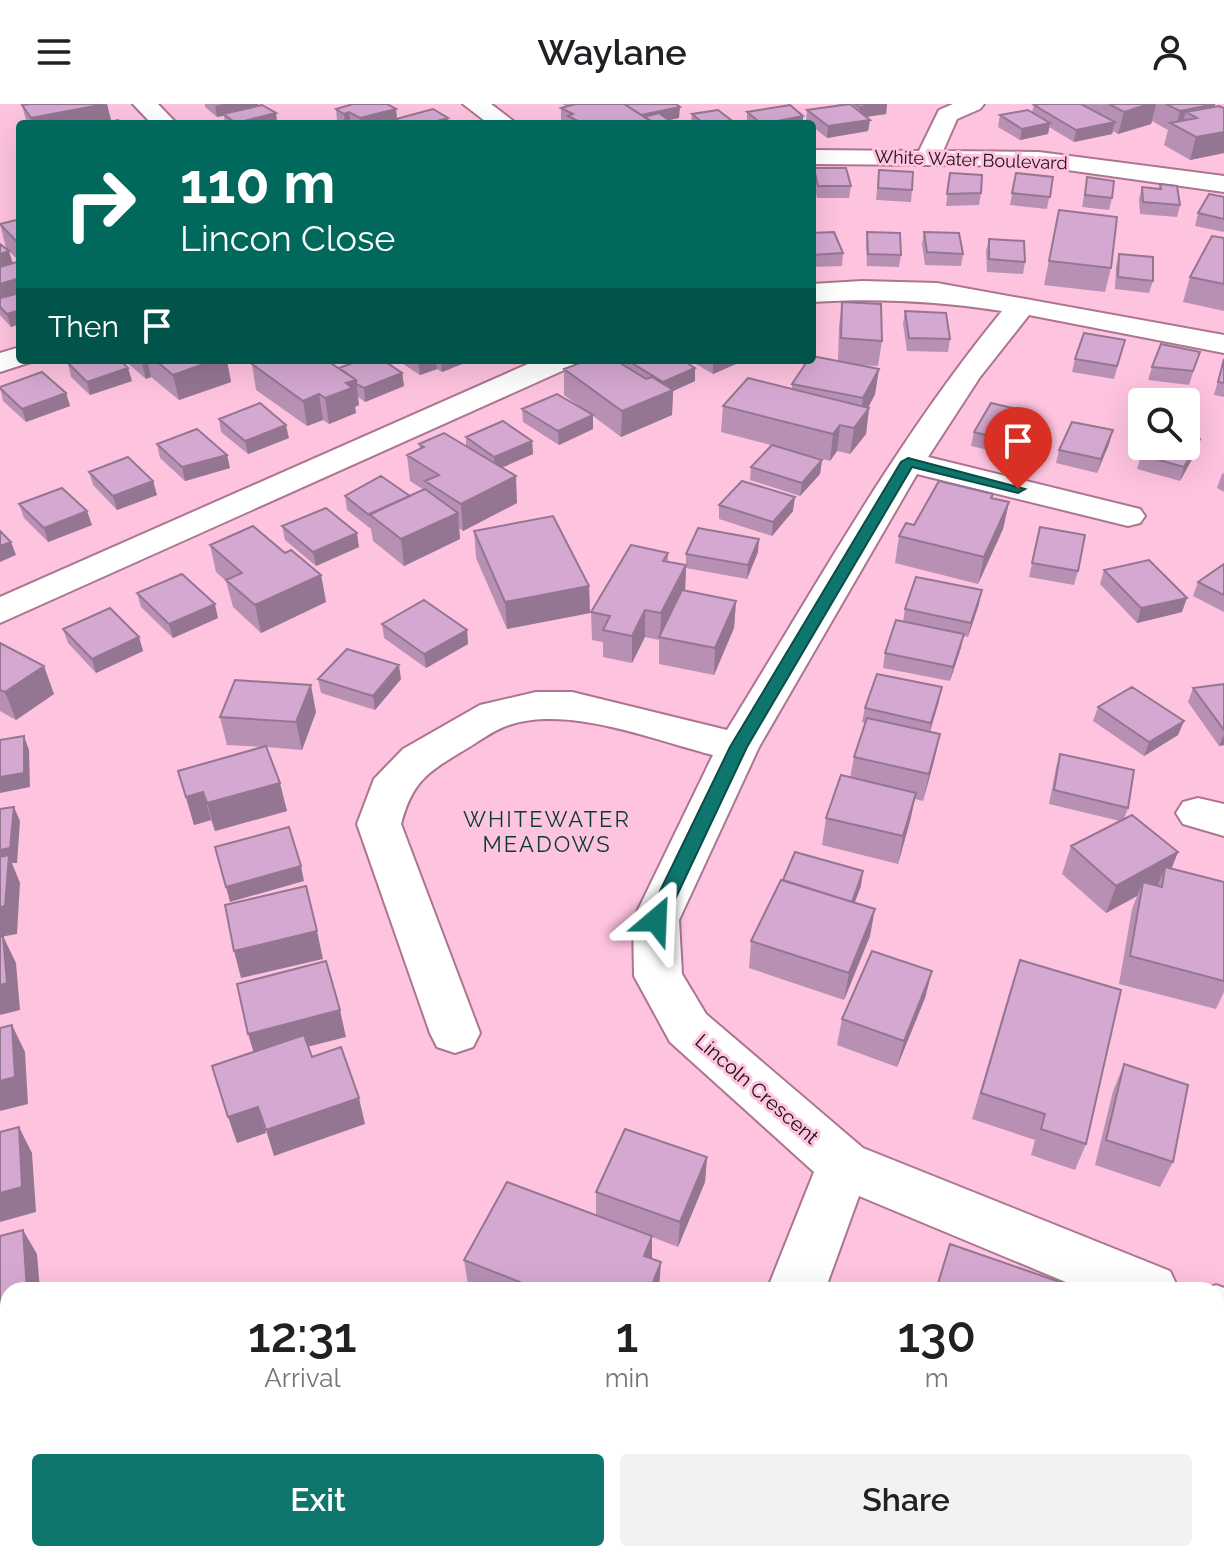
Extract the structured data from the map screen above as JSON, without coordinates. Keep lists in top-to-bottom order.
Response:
{
  "streets": {
    "street": ["White Water Boulevard", "Lincoln Crescent"]
  },
  "districts": ["WHITEWATER MEADOWS"],
  "page": {
    "header": "Waylane",
    "turn": ["110 m", "Lincon Close"],
    "then": "Then",
    "eta": [
      "12:31",
      "Arrival",
      "1",
      "min",
      "130",
      "m"
    ],
    "buttons": ["Exit", "Share"]
  }
}
